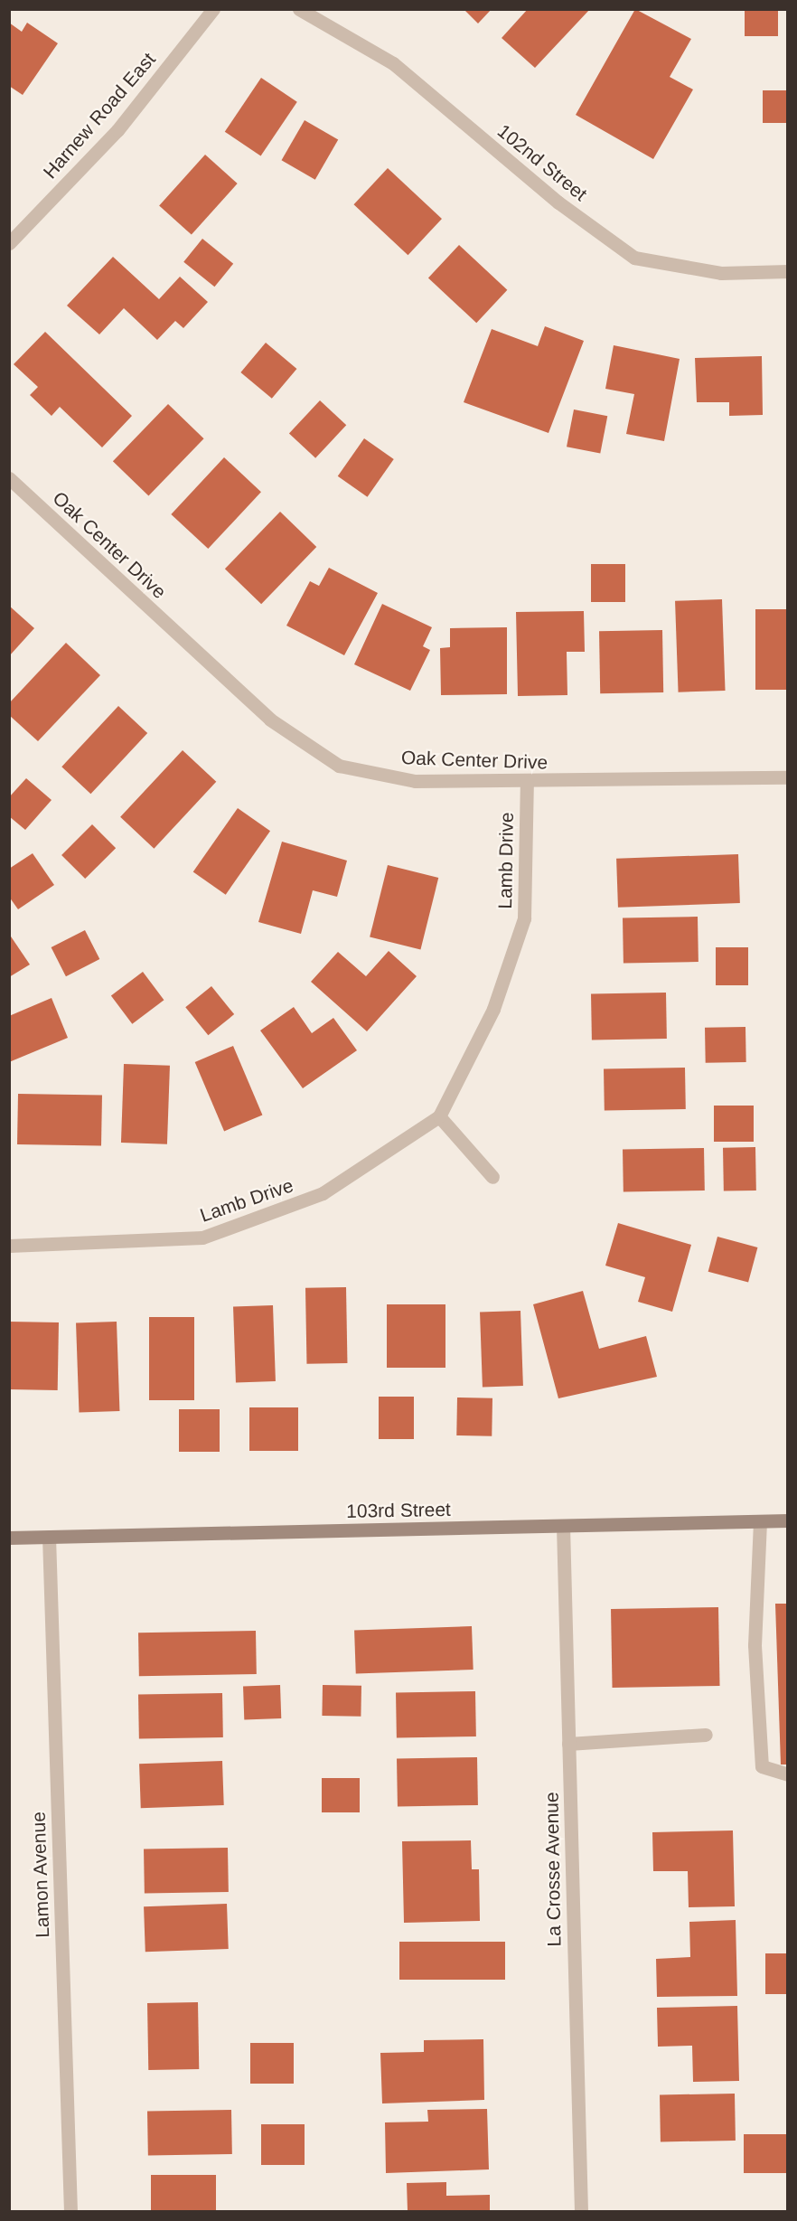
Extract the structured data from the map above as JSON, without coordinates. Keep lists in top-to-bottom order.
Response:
{
  "streets": {
    "main road": ["103rd Street"],
    "street": [
      "Harnew Road East",
      "102nd Street",
      "Oak Center Drive",
      "Lamb Drive",
      "La Crosse Avenue",
      "Lamon Avenue"
    ]
  },
  "crossings": [
    ["Oak Center Drive", "Lamb Drive"],
    ["103rd Street", "La Crosse Avenue"],
    ["103rd Street", "Lamon Avenue"]
  ]
}
